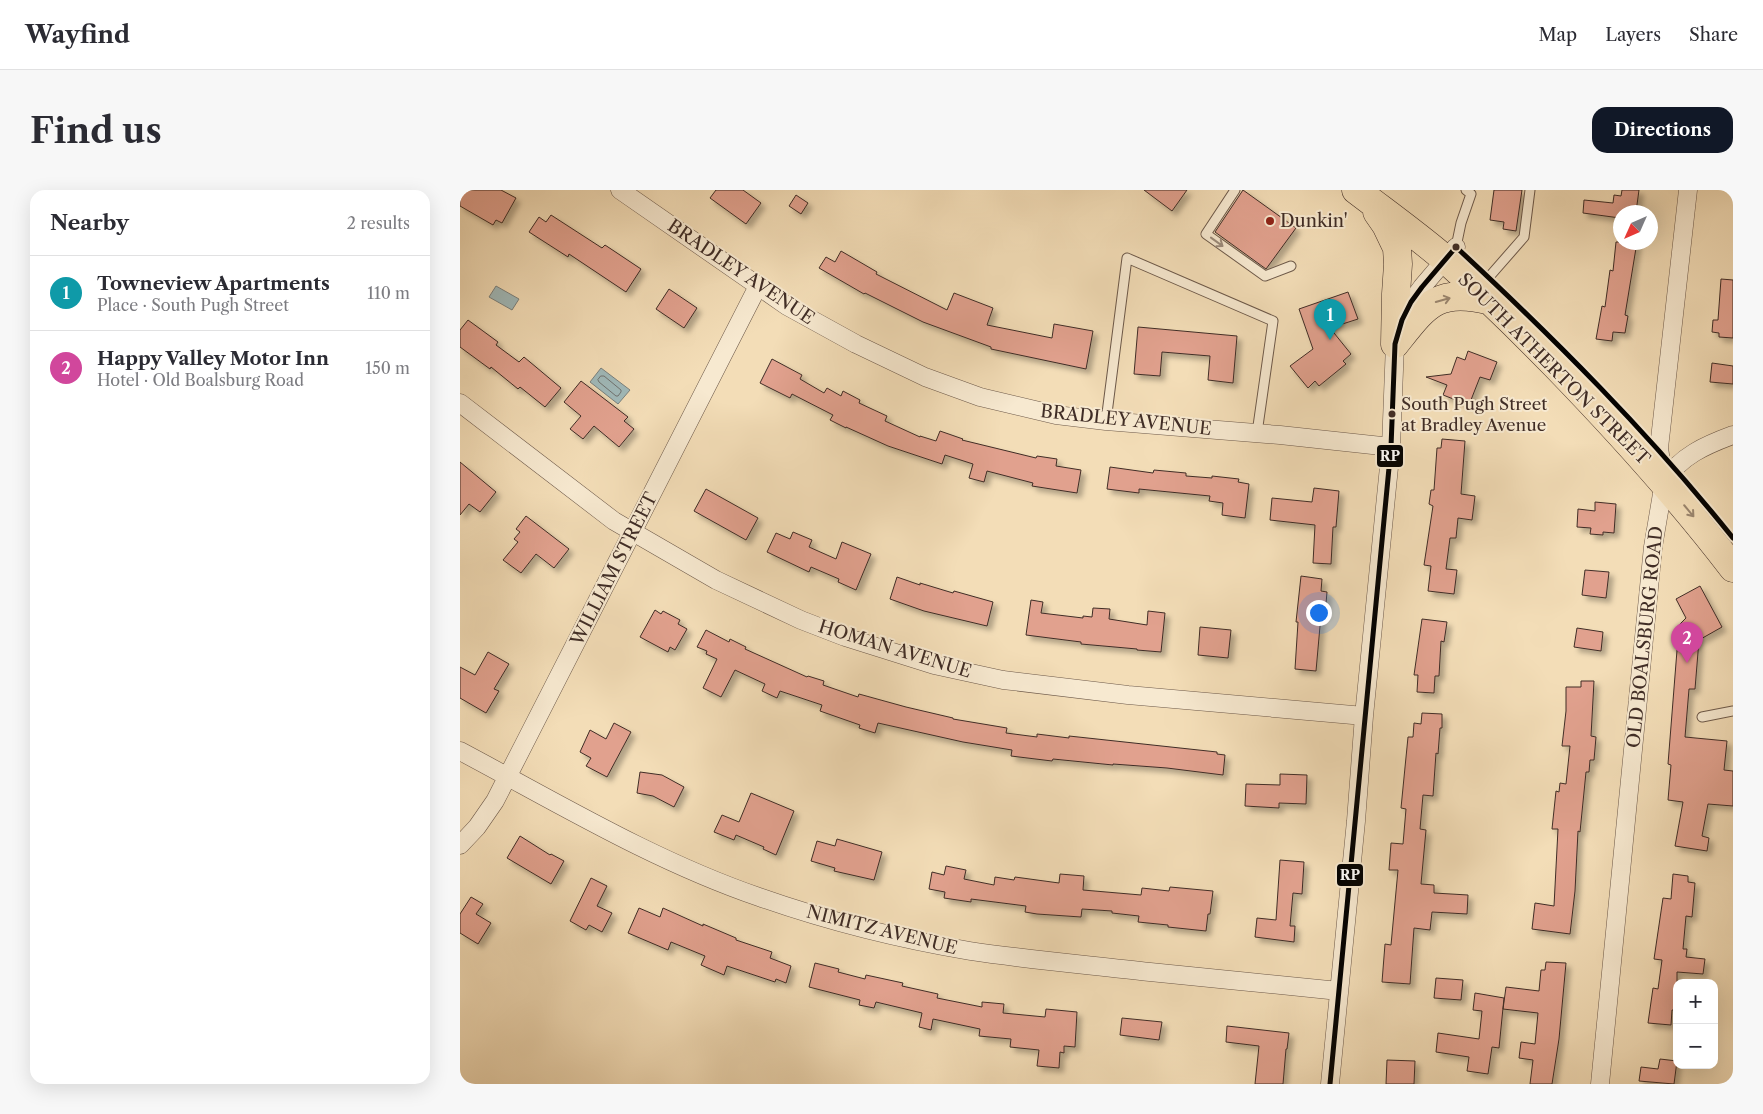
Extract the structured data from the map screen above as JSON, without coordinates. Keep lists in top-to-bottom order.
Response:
{
  "streets": {
    "main road": ["SOUTH ATHERTON STREET"],
    "street": [
      "BRADLEY AVENUE",
      "WILLIAM STREET",
      "OLD BOALSBURG ROAD",
      "HOMAN AVENUE",
      "NIMITZ AVENUE"
    ]
  },
  "crossings": [
    ["BRADLEY AVENUE", "WILLIAM STREET"],
    ["SOUTH ATHERTON STREET", "OLD BOALSBURG ROAD"],
    ["WILLIAM STREET", "HOMAN AVENUE"],
    ["WILLIAM STREET", "NIMITZ AVENUE"]
  ],
  "places": ["Dunkin'", "South Pugh Street at Bradley Avenue"],
  "lines": ["transit line RP"],
  "north": "bottom left",
  "page": {
    "header": "Wayfind",
    "nav": ["Map", "Layers", "Share"],
    "buttons": "Directions",
    "title": "Find us",
    "heading": ["Nearby", "2 results"],
    "list": [
      {
        "mark": "1",
        "name": "Towneview Apartments",
        "note": "Place · South Pugh Street",
        "value": "110 m"
      },
      {
        "mark": "2",
        "name": "Happy Valley Motor Inn",
        "note": "Hotel · Old Boalsburg Road",
        "value": "150 m"
      }
    ],
    "pins": ["1", "2"],
    "map_buttons": ["+", "−"]
  }
}
